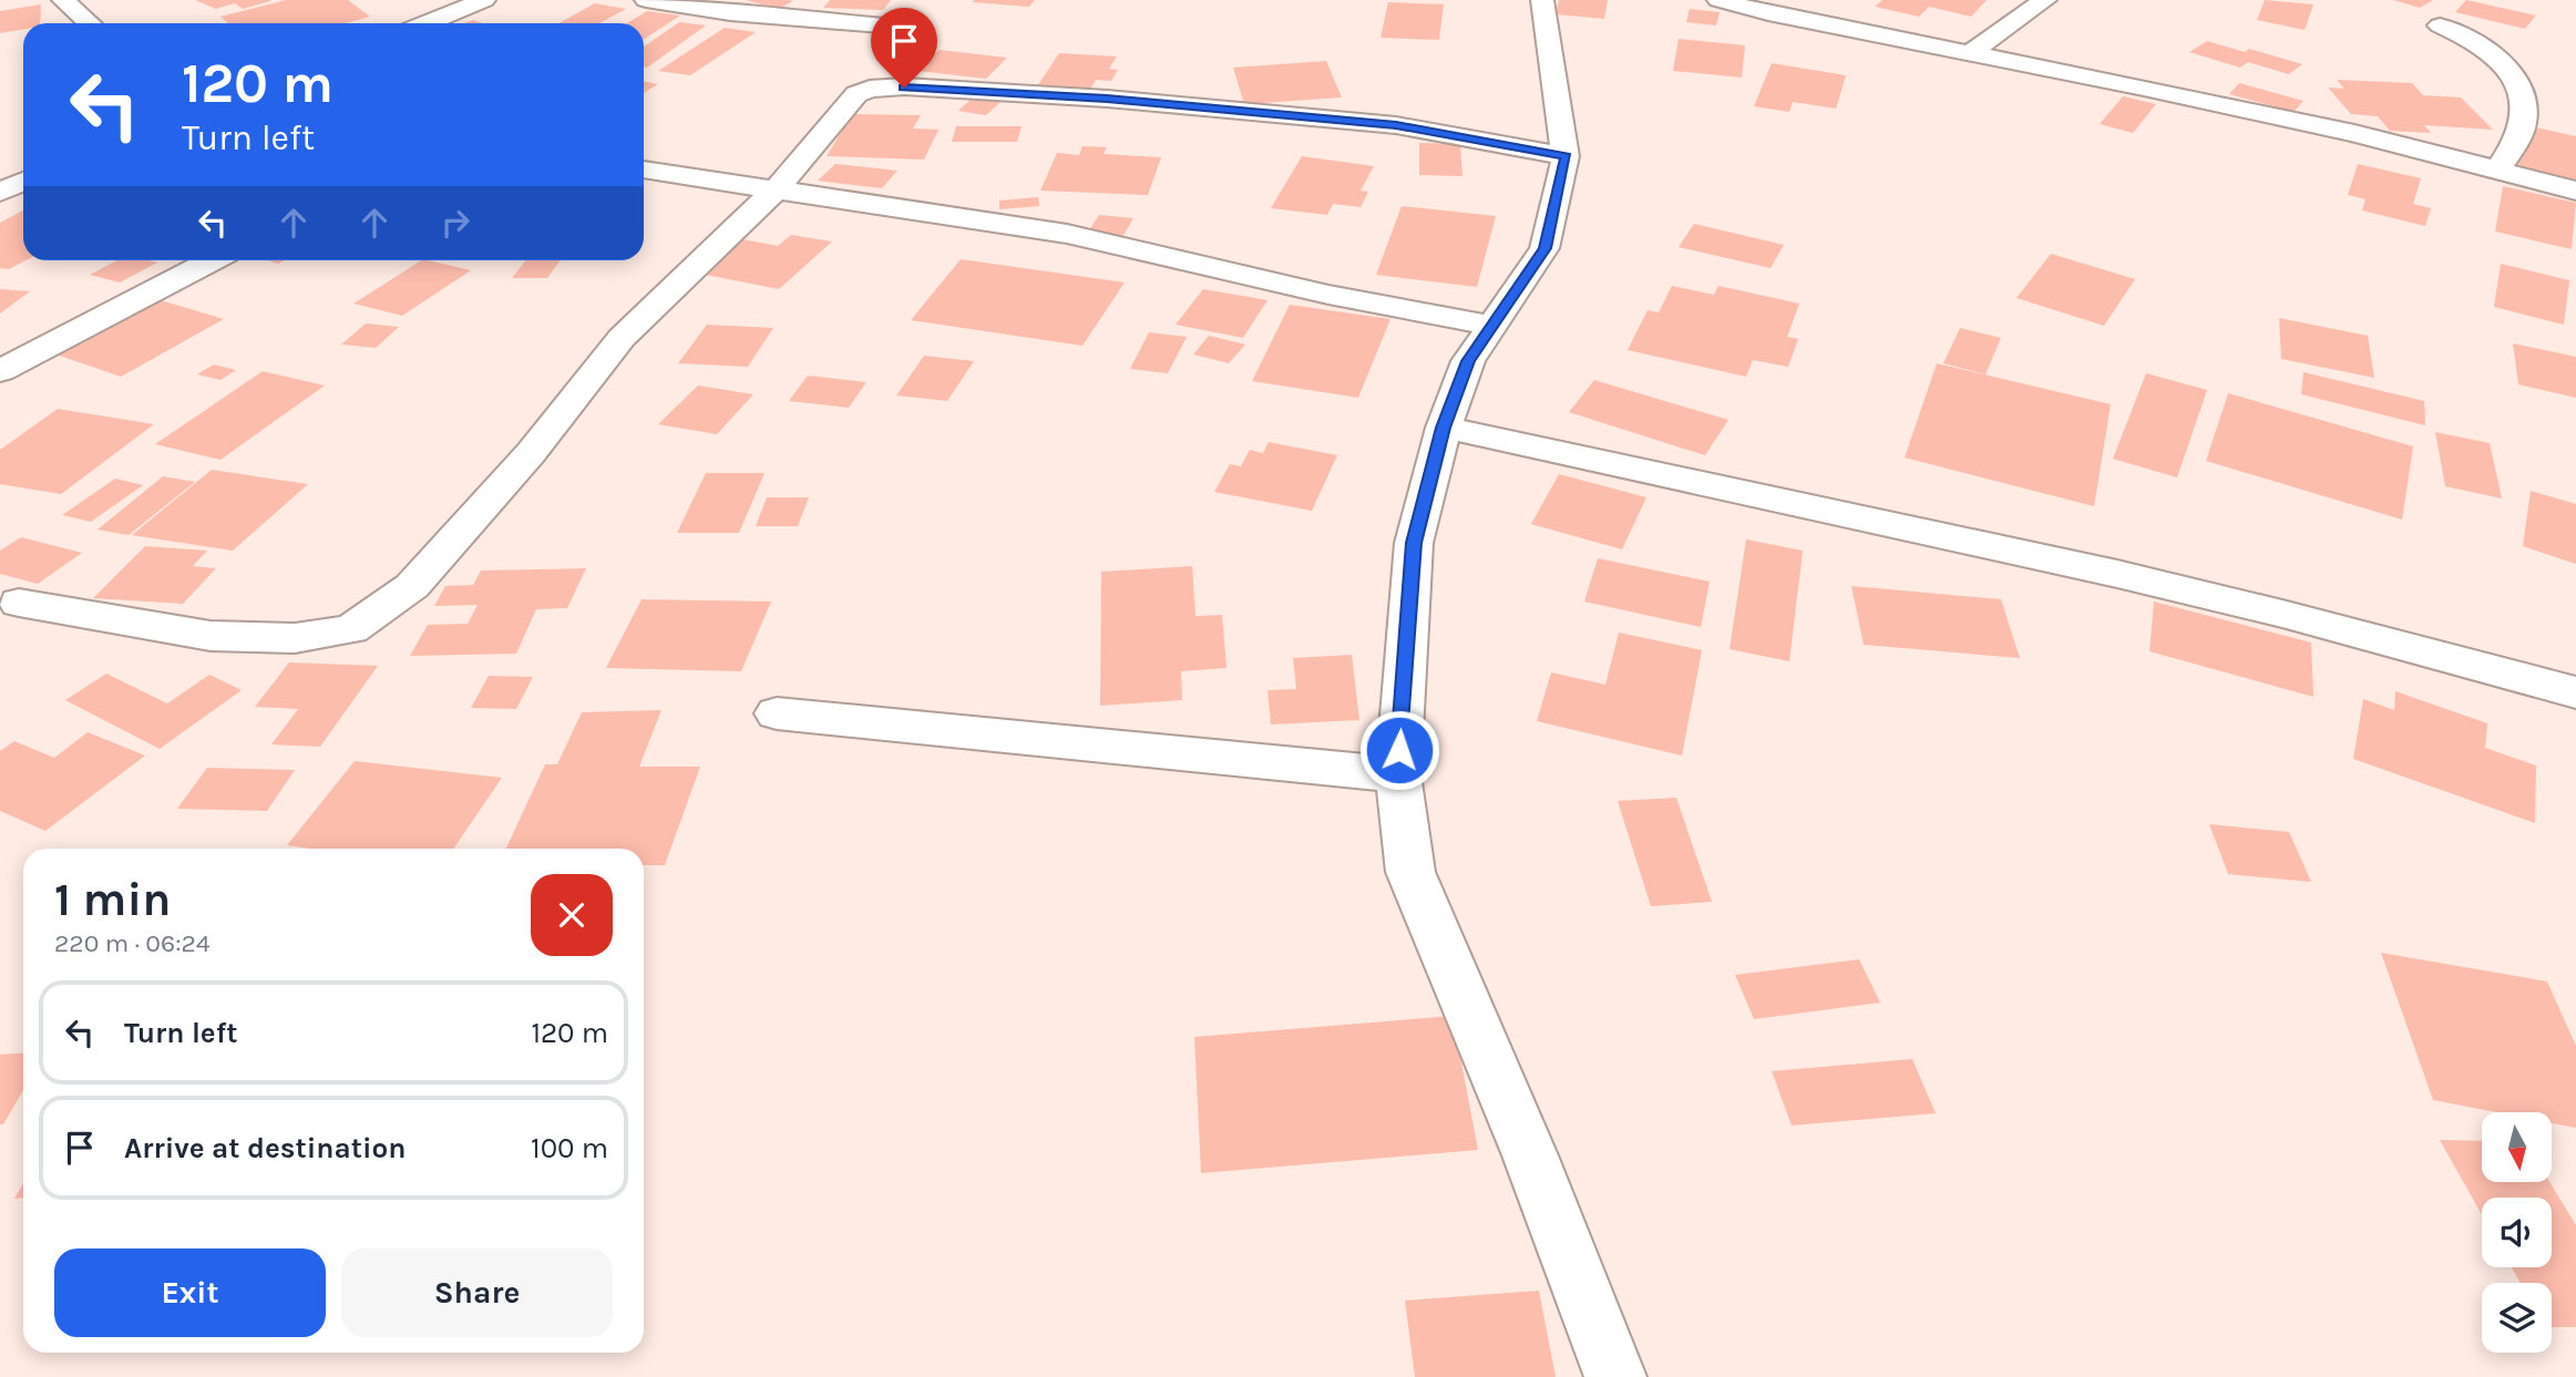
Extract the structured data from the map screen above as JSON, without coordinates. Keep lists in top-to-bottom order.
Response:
{
  "north": "bottom",
  "page": {
    "turn": ["120 m", "Turn left"],
    "heading": ["1 min", "220 m · 06:24"],
    "list": [
      {
        "name": "Turn left",
        "value": "120 m"
      },
      {
        "name": "Arrive at destination",
        "value": "100 m"
      }
    ],
    "buttons": ["Exit", "Share"]
  }
}
